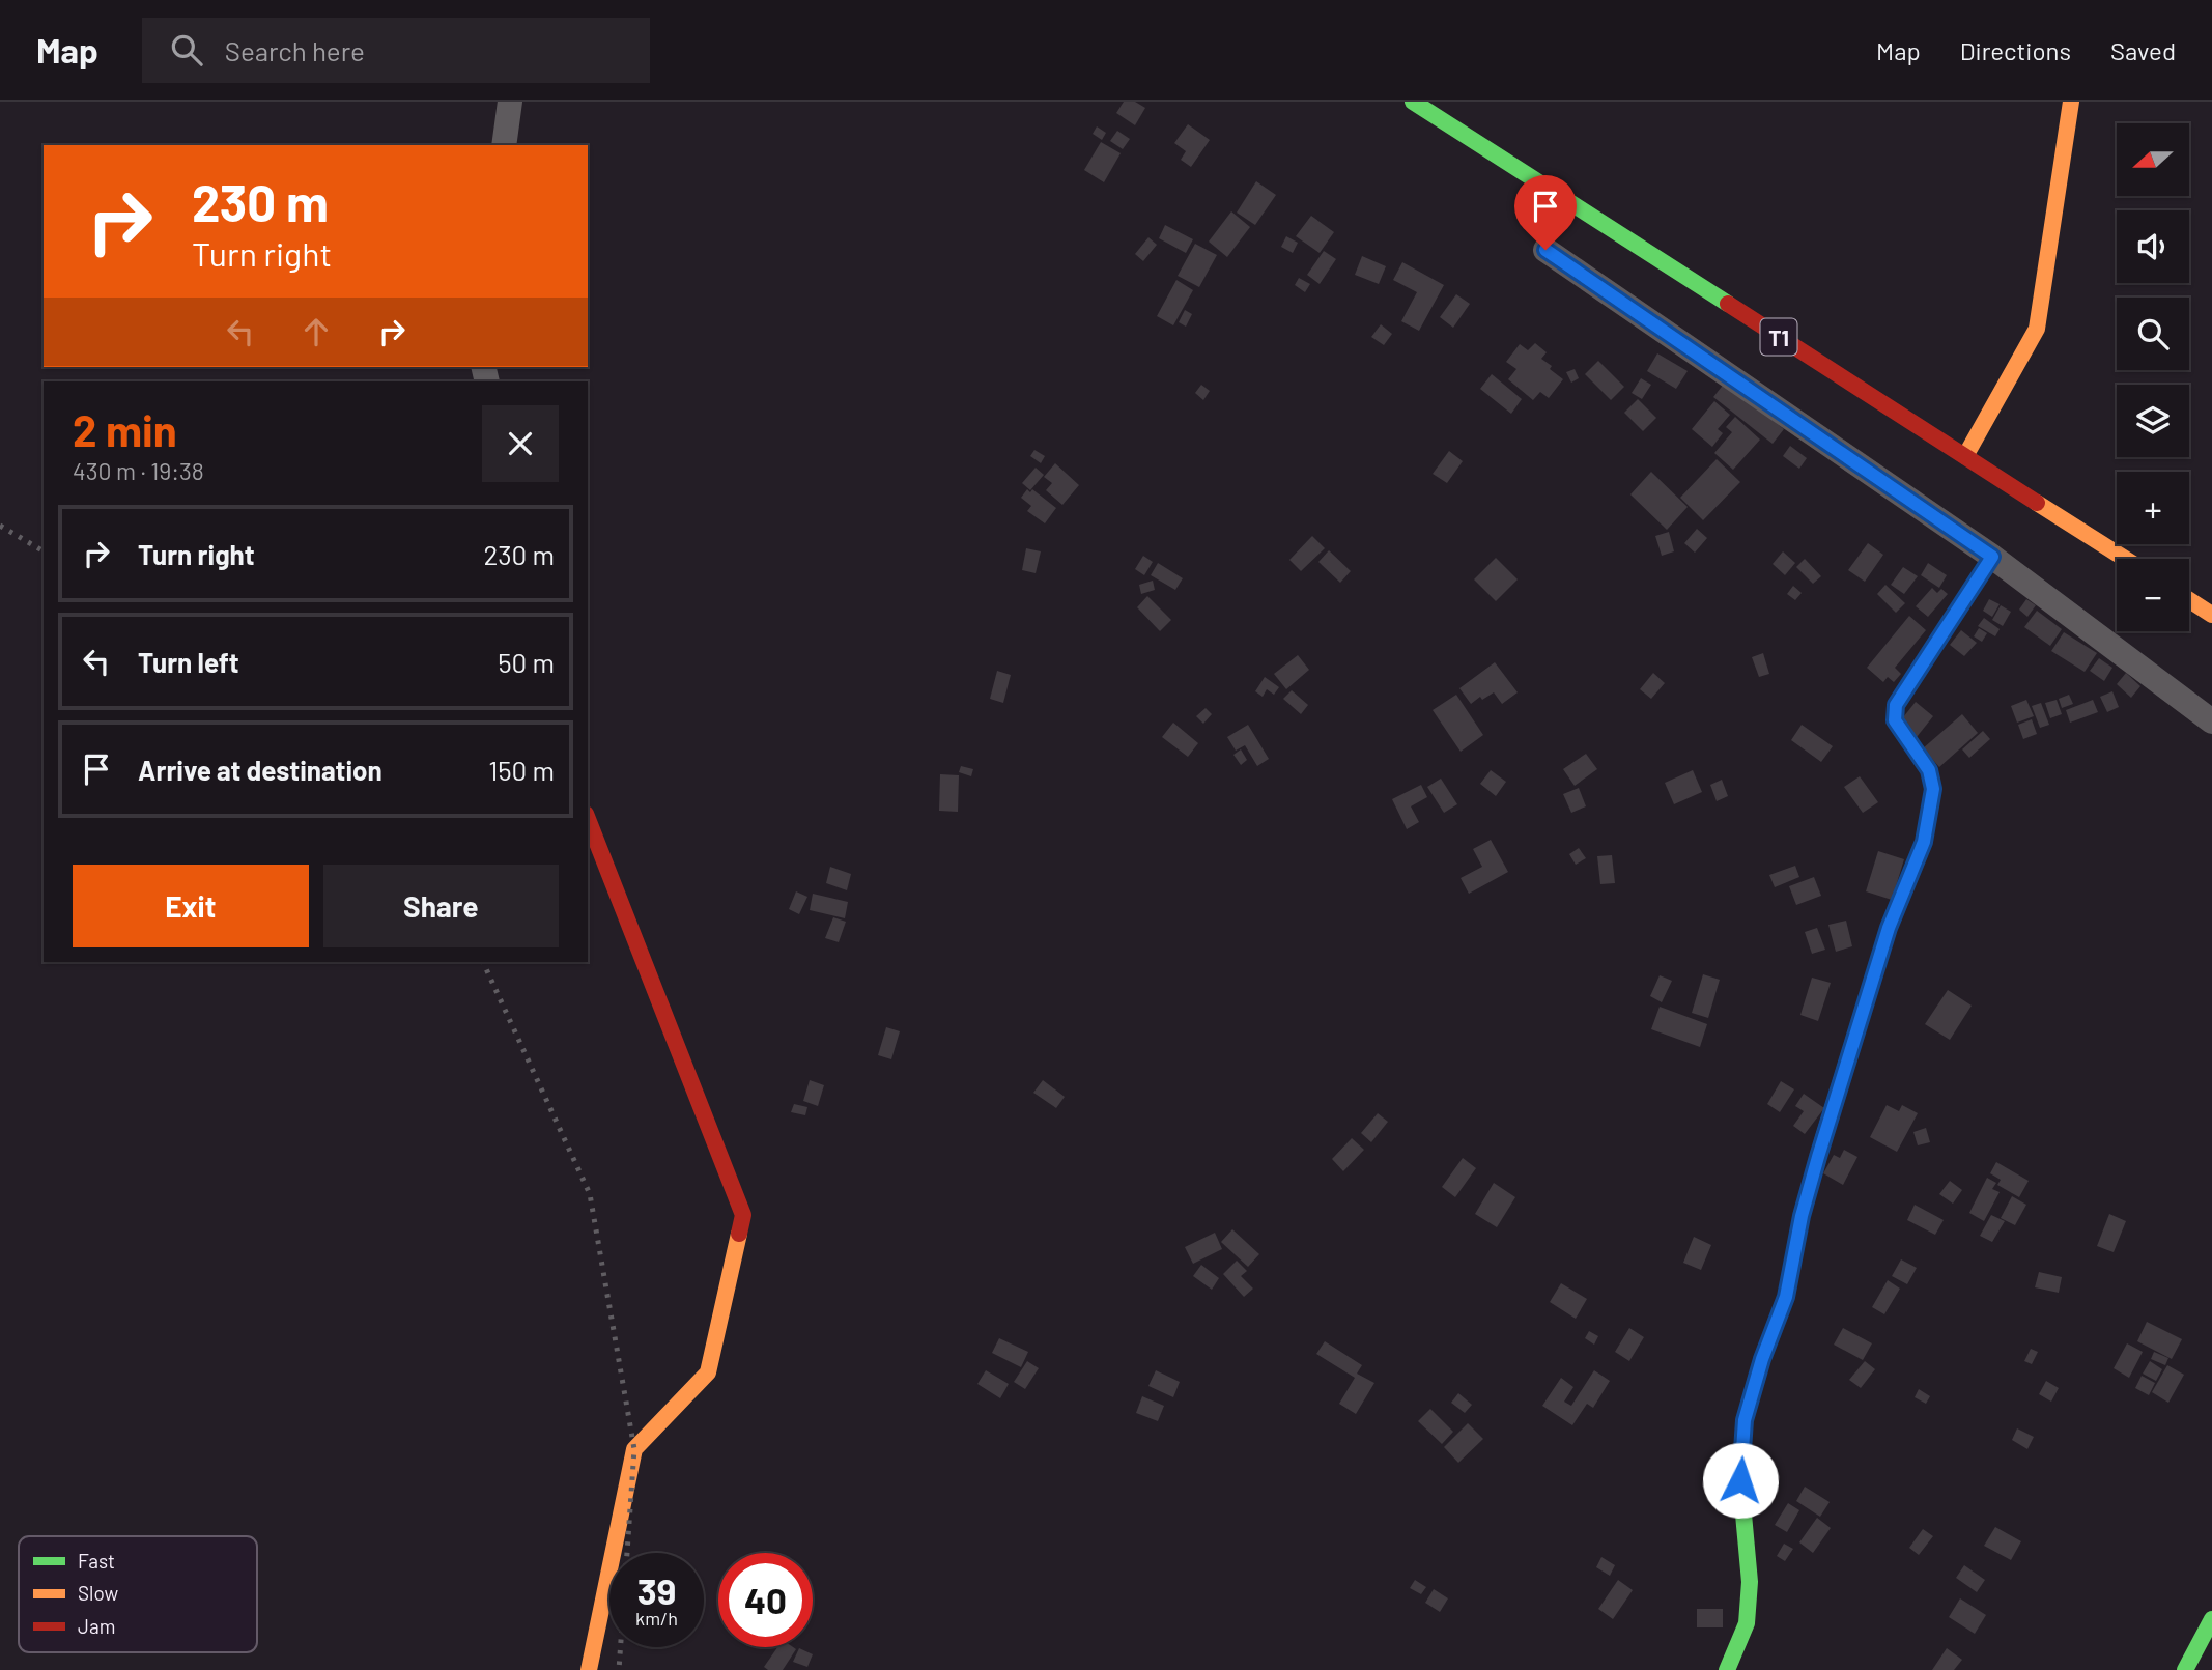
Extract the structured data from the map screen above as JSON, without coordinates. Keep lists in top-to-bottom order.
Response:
{
  "streets": {
    "main road": ["T1"]
  },
  "legend": ["Fast", "Slow", "Jam"],
  "north": "left",
  "page": {
    "header": "Map",
    "search": "Search here",
    "nav": ["Map", "Directions", "Saved"],
    "map_buttons": ["+", "−"],
    "turn": ["230 m", "Turn right"],
    "heading": ["2 min", "430 m · 19:38"],
    "list": [
      {
        "name": "Turn right",
        "value": "230 m"
      },
      {
        "name": "Turn left",
        "value": "50 m"
      },
      {
        "name": "Arrive at destination",
        "value": "150 m"
      }
    ],
    "buttons": ["Exit", "Share"],
    "speed": "39 km/h",
    "limit": "40"
  }
}
